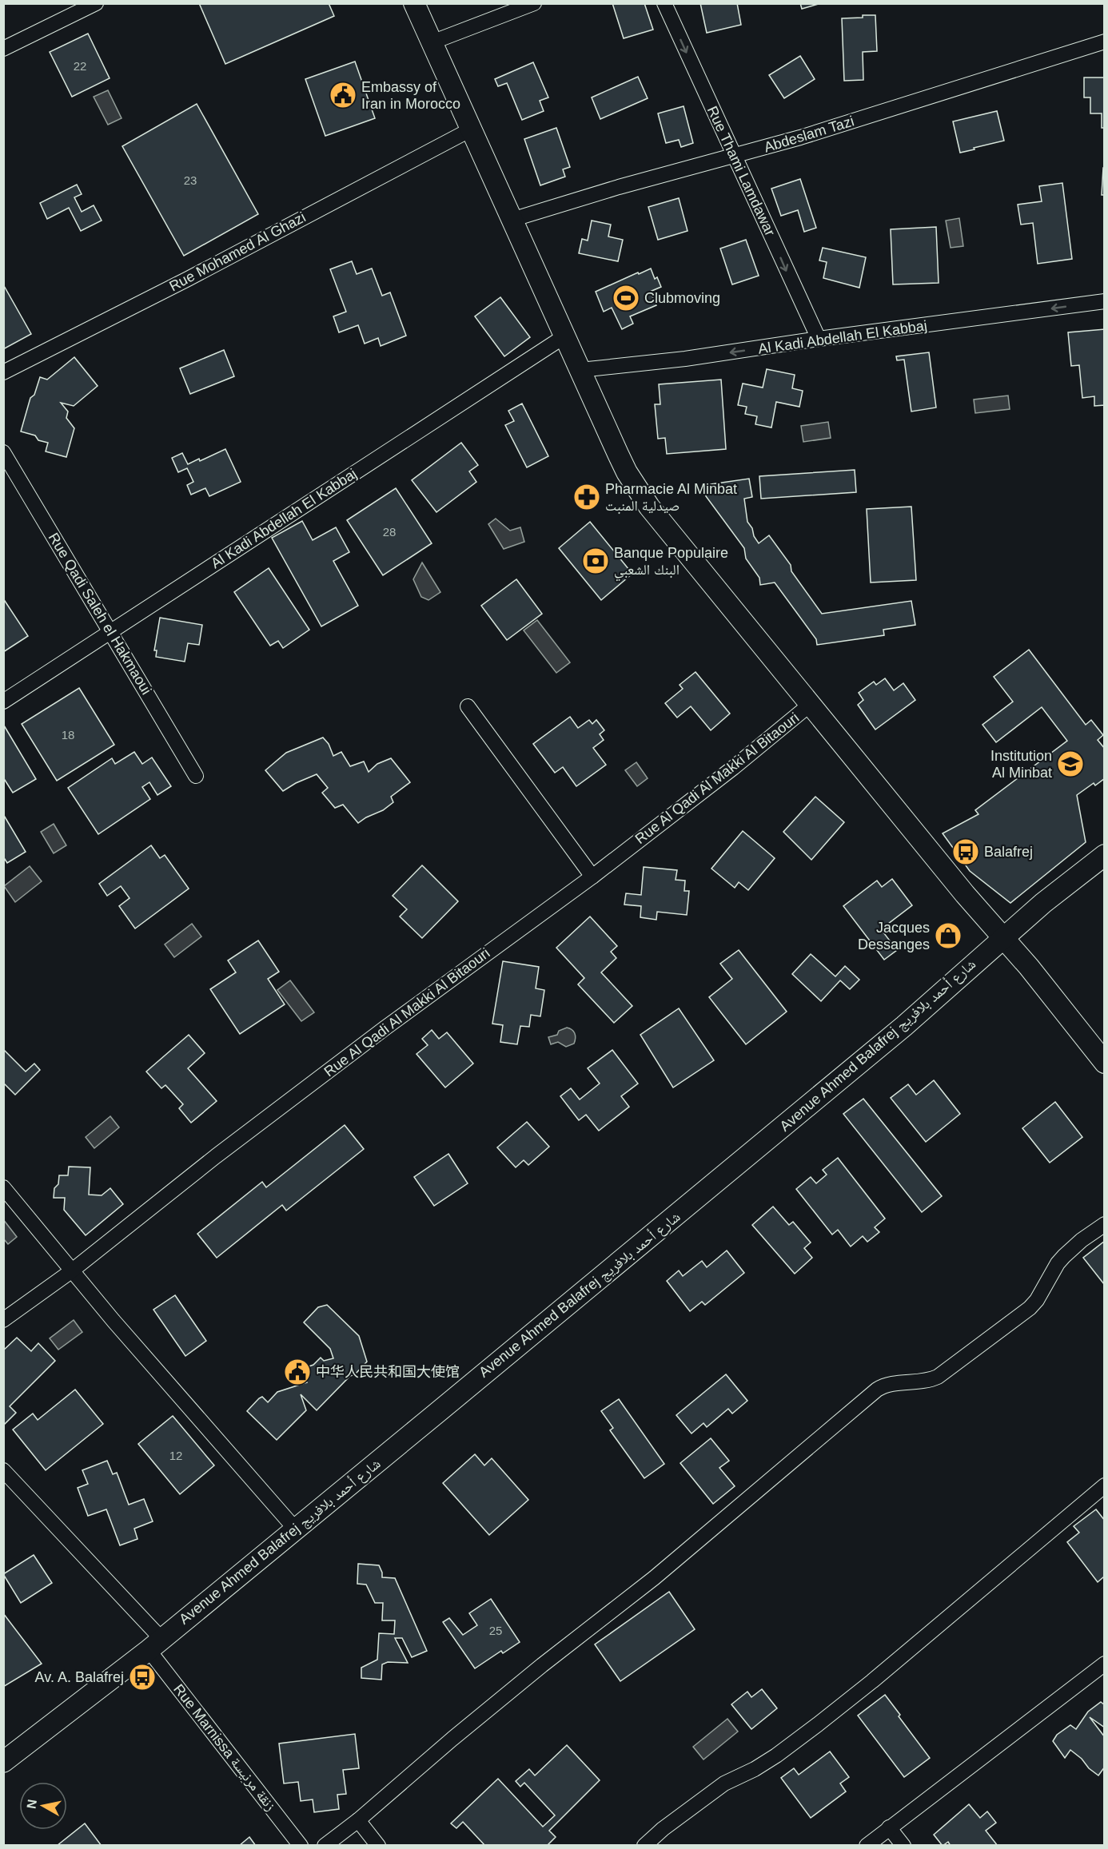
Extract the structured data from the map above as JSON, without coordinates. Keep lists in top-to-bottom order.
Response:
{
  "streets": {
    "main road": ["Avenue Ahmed Balafrej شارع أحمد بلافريج"],
    "street": [
      "Abdeslam Tazi",
      "Rue Thami Lamdawar",
      "Rue Mohamed Al Ghazi",
      "Al Kadi Abdellah El Kabbaj",
      "Rue Qadi Saleh el Hakmaoui",
      "Rue Al Qadi Al Makki Al Bitaouri",
      "Rue Marnissa زنقة مرنيسة"
    ]
  },
  "crossings": [
    ["Abdeslam Tazi", "Rue Thami Lamdawar"],
    ["Rue Thami Lamdawar", "Al Kadi Abdellah El Kabbaj"],
    ["Al Kadi Abdellah El Kabbaj", "Rue Qadi Saleh el Hakmaoui"],
    ["Avenue Ahmed Balafrej شارع أحمد بلافريج", "Rue Marnissa زنقة مرنيسة"]
  ],
  "one_way": ["Rue Thami Lamdawar", "Al Kadi Abdellah El Kabbaj"],
  "places": {
    "public building": ["Embassy of Iran in Morocco", "中华人民共和国大使馆"],
    "sports": ["Clubmoving"],
    "pharmacy": ["Pharmacie Al Minbat صيدلية المنبت"],
    "bank": ["Banque Populaire البنك الشعبي"],
    "school or university": ["Institution Al Minbat"],
    "bus stop": ["Balafrej", "Av. A. Balafrej"],
    "shop": ["Jacques Dessanges"]
  },
  "house_numbers": [
    "22",
    "23",
    "28",
    "18",
    "12",
    "25"
  ],
  "north": "left"
}
